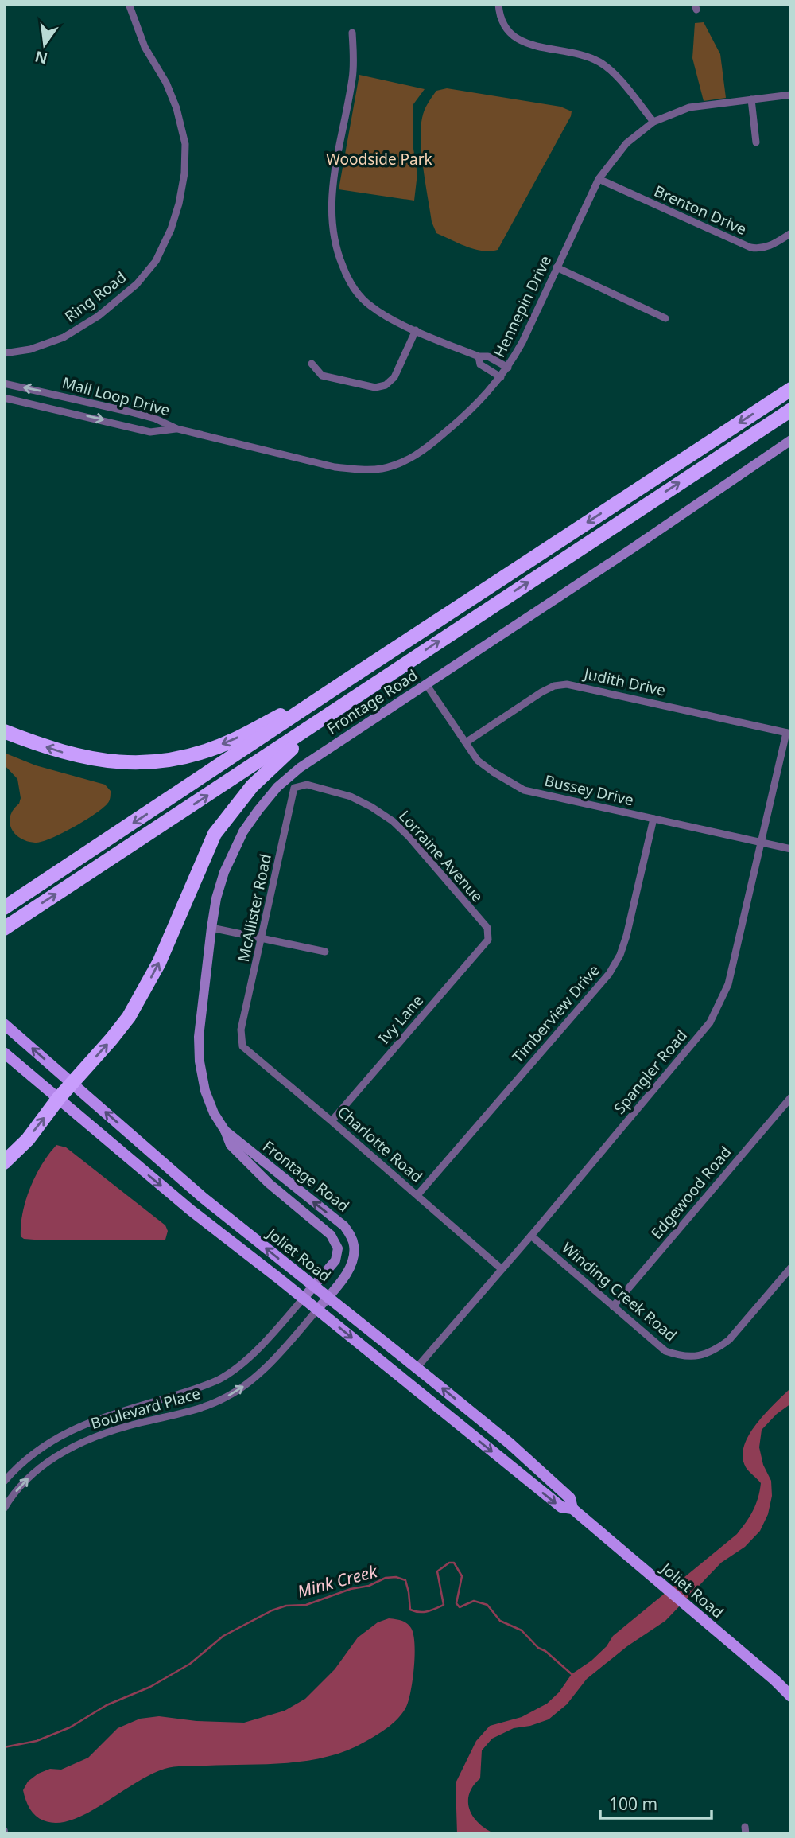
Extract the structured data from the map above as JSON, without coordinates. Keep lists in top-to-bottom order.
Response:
{
  "streets": {
    "main road": ["Joliet Road"],
    "street": [
      "Brenton Drive",
      "Ring Road",
      "Hennepin Drive",
      "Mall Loop Drive",
      "Judith Drive",
      "Frontage Road",
      "Bussey Drive",
      "Lorraine Avenue",
      "McAllister Road",
      "Timberview Drive",
      "Ivy Lane",
      "Spangler Road",
      "Charlotte Road",
      "Edgewood Road",
      "Winding Creek Road",
      "Boulevard Place"
    ]
  },
  "crossings": [
    ["Brenton Drive", "Hennepin Drive"],
    ["Hennepin Drive", "Mall Loop Drive"],
    ["Judith Drive", "Bussey Drive"],
    ["Judith Drive", "Spangler Road"],
    ["Frontage Road", "Bussey Drive"],
    ["Frontage Road", "Joliet Road"],
    ["Frontage Road", "Boulevard Place"],
    ["Bussey Drive", "Timberview Drive"],
    ["Bussey Drive", "Spangler Road"],
    ["Lorraine Avenue", "McAllister Road"],
    ["Lorraine Avenue", "Ivy Lane"],
    ["McAllister Road", "Charlotte Road"],
    ["Timberview Drive", "Charlotte Road"],
    ["Ivy Lane", "Charlotte Road"],
    ["Spangler Road", "Charlotte Road"],
    ["Spangler Road", "Joliet Road"],
    ["Spangler Road", "Winding Creek Road"],
    ["Edgewood Road", "Winding Creek Road"],
    ["Joliet Road", "Boulevard Place"]
  ],
  "water": ["Mink Creek"],
  "parks": ["Woodside Park"],
  "scale_bar": "100 m",
  "north": "bottom"
}
